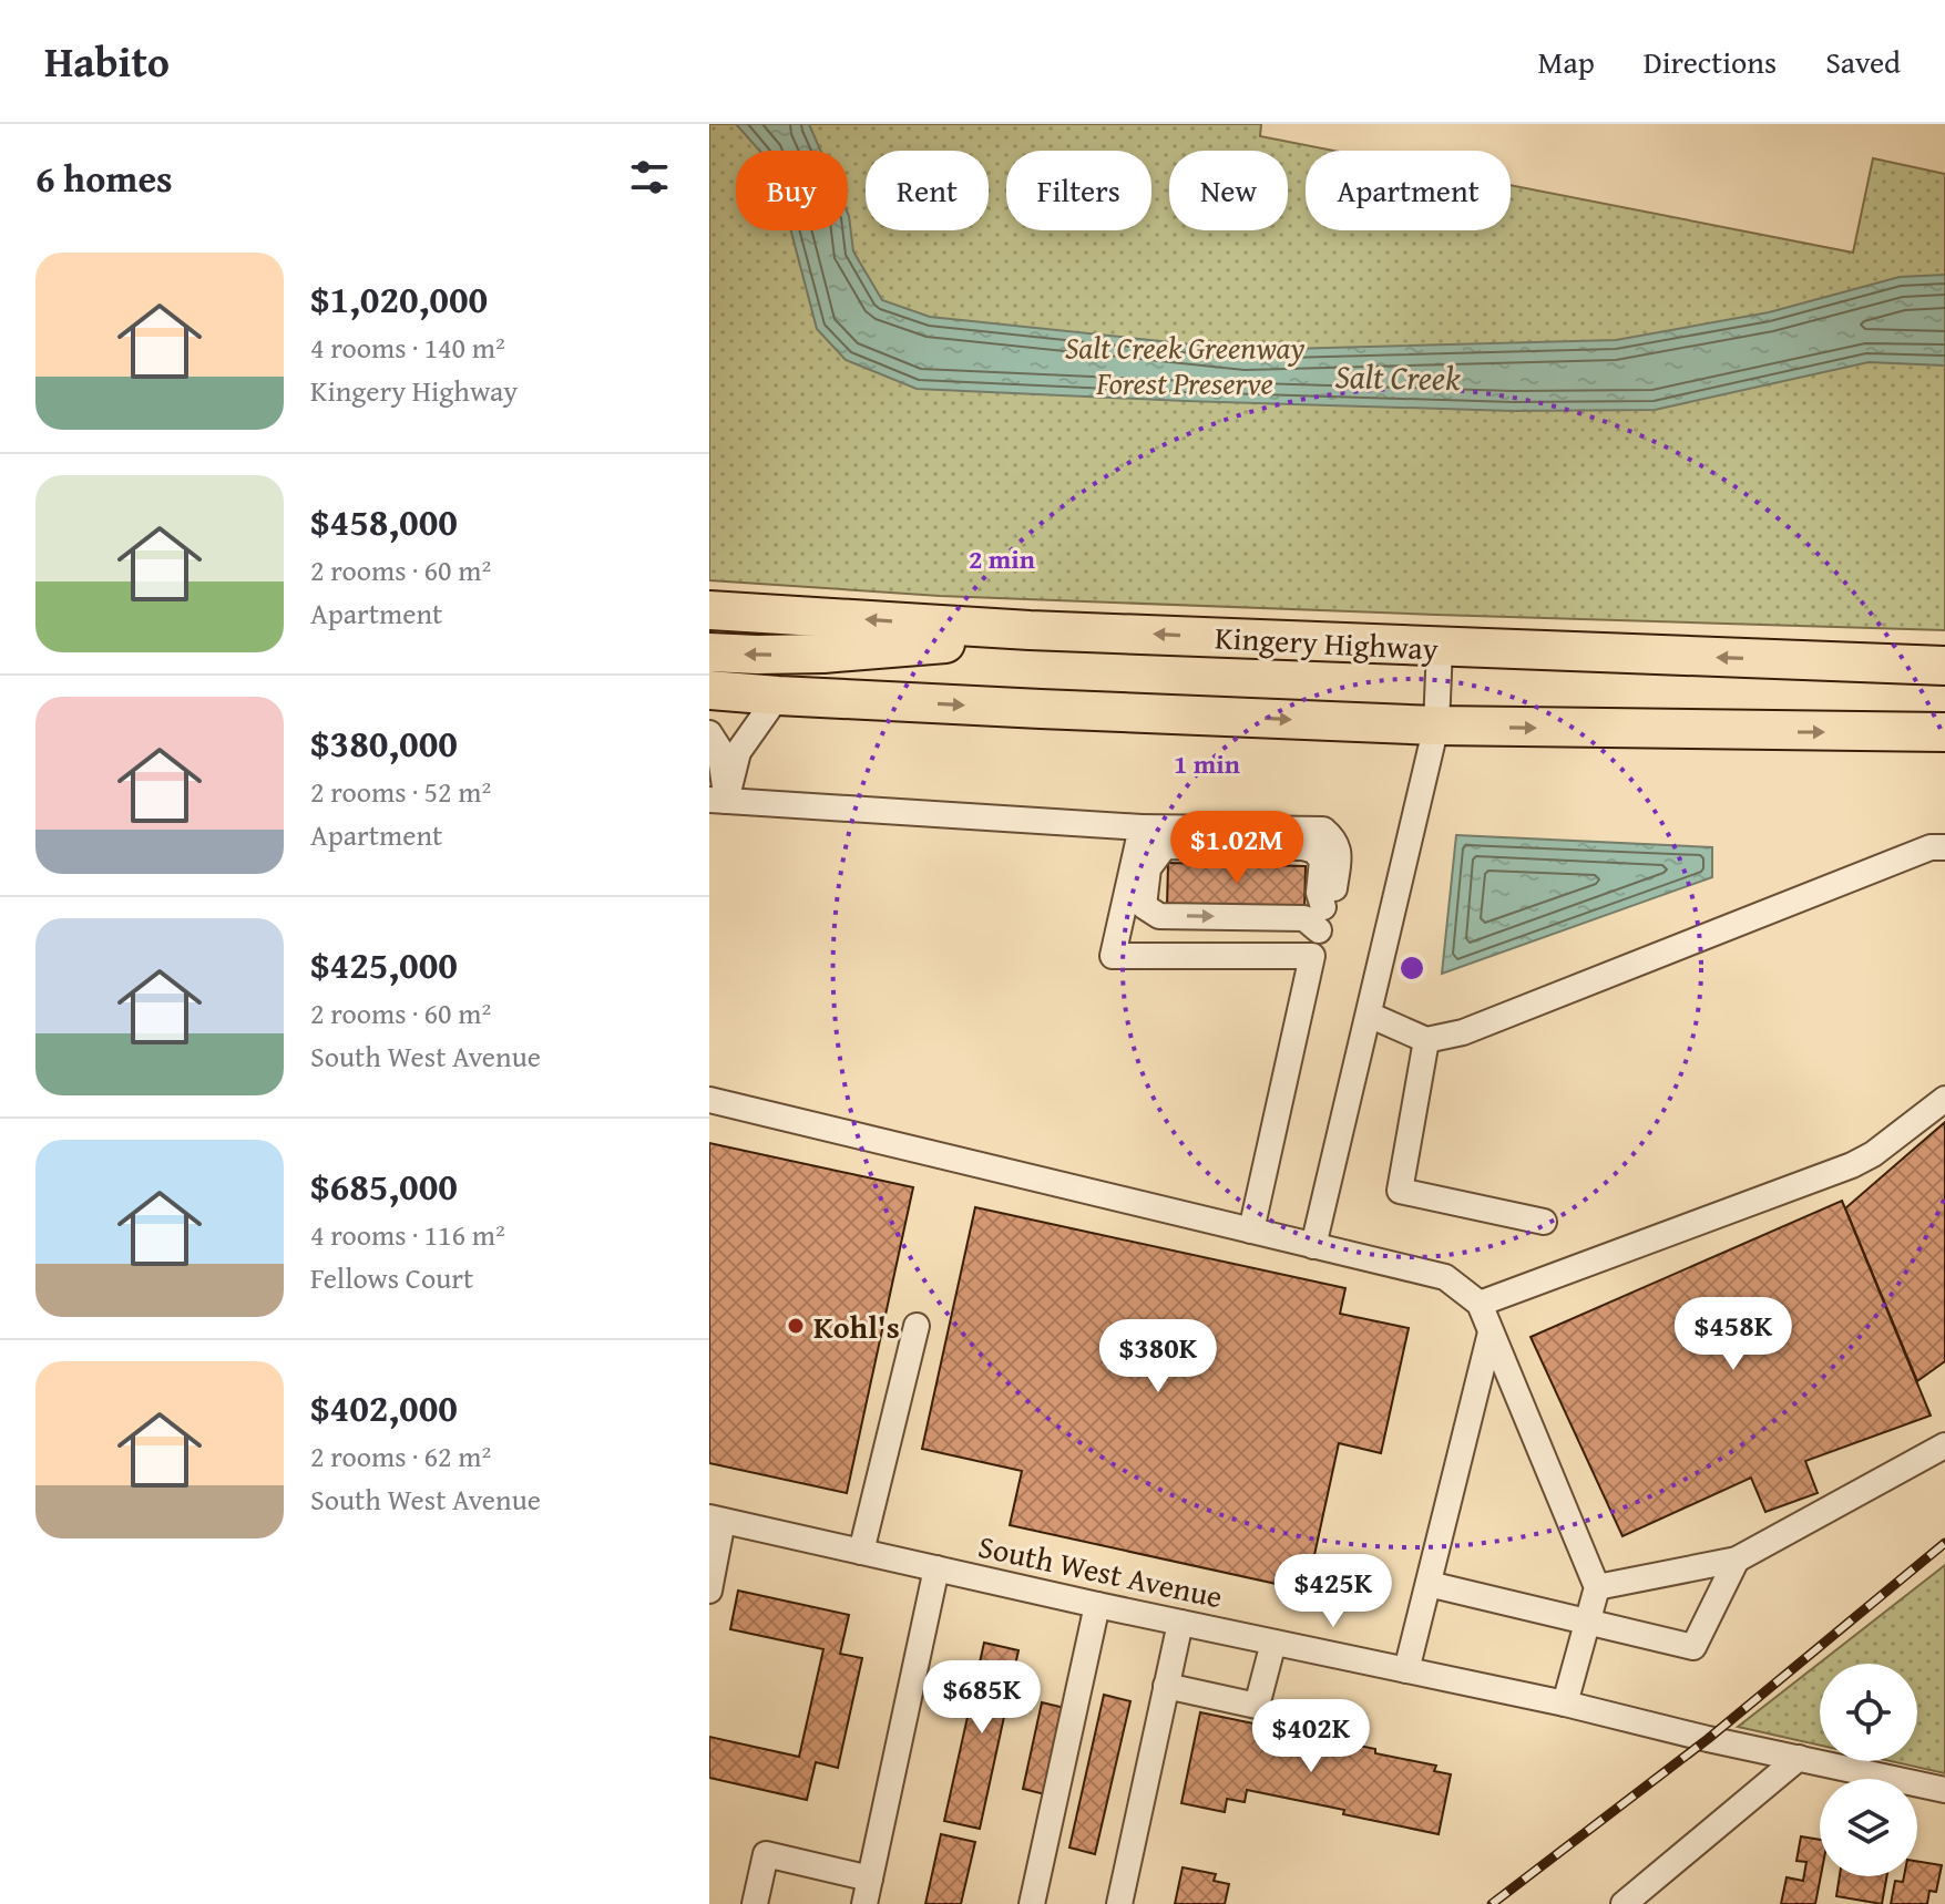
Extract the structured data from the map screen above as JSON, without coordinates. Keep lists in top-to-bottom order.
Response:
{
  "streets": {
    "highway": ["Kingery Highway"],
    "street": ["South West Avenue"]
  },
  "water": ["Salt Creek"],
  "parks": ["Salt Creek Greenway Forest Preserve"],
  "places": ["Kohl's"],
  "page": {
    "header": "Habito",
    "nav": ["Map", "Directions", "Saved"],
    "heading": "6 homes",
    "chip": [
      "Buy",
      "Rent",
      "Filters",
      "New",
      "Apartment"
    ],
    "list": [
      {
        "name": "$1,020,000",
        "note": "4 rooms · 140 m² · Kingery Highway"
      },
      {
        "name": "$458,000",
        "note": "2 rooms · 60 m² · Apartment"
      },
      {
        "name": "$380,000",
        "note": "2 rooms · 52 m² · Apartment"
      },
      {
        "name": "$425,000",
        "note": "2 rooms · 60 m² · South West Avenue"
      },
      {
        "name": "$685,000",
        "note": "4 rooms · 116 m² · Fellows Court"
      },
      {
        "name": "$402,000",
        "note": "2 rooms · 62 m² · South West Avenue"
      }
    ],
    "price": [
      "$1.02M",
      "$458K",
      "$380K",
      "$425K",
      "$685K",
      "$402K"
    ]
  },
  "rings": ["2 min", "1 min"]
}
